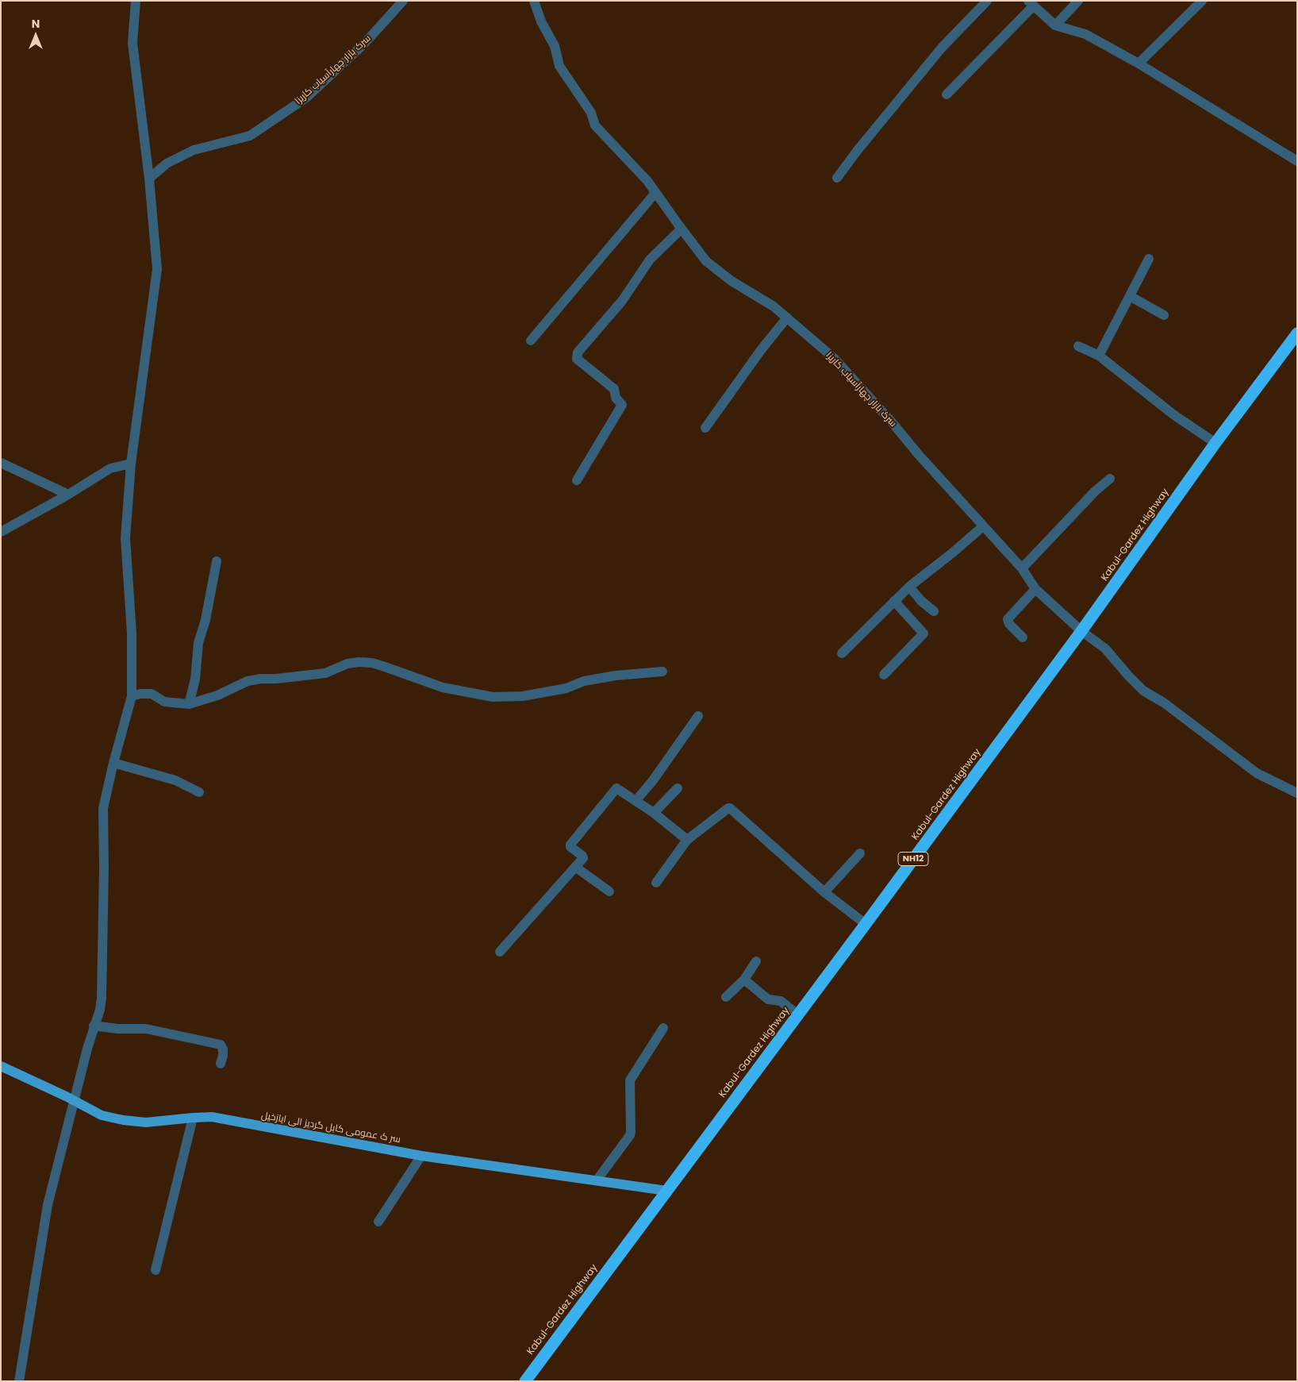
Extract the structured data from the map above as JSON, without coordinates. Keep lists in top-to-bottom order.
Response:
{
  "streets": {
    "highway": ["Kabul-Gardez Highway", "NH12"],
    "main road": ["سر ک عمومی کابل گردیز الی ایازخیل"],
    "street": ["سرک بازار چهارآسیاب کاریزا"]
  },
  "crossings": [
    ["سرک بازار چهارآسیاب کاریزا", "Kabul-Gardez Highway"],
    ["Kabul-Gardez Highway", "سر ک عمومی کابل گردیز الی ایازخیل"]
  ],
  "north": "top"
}
